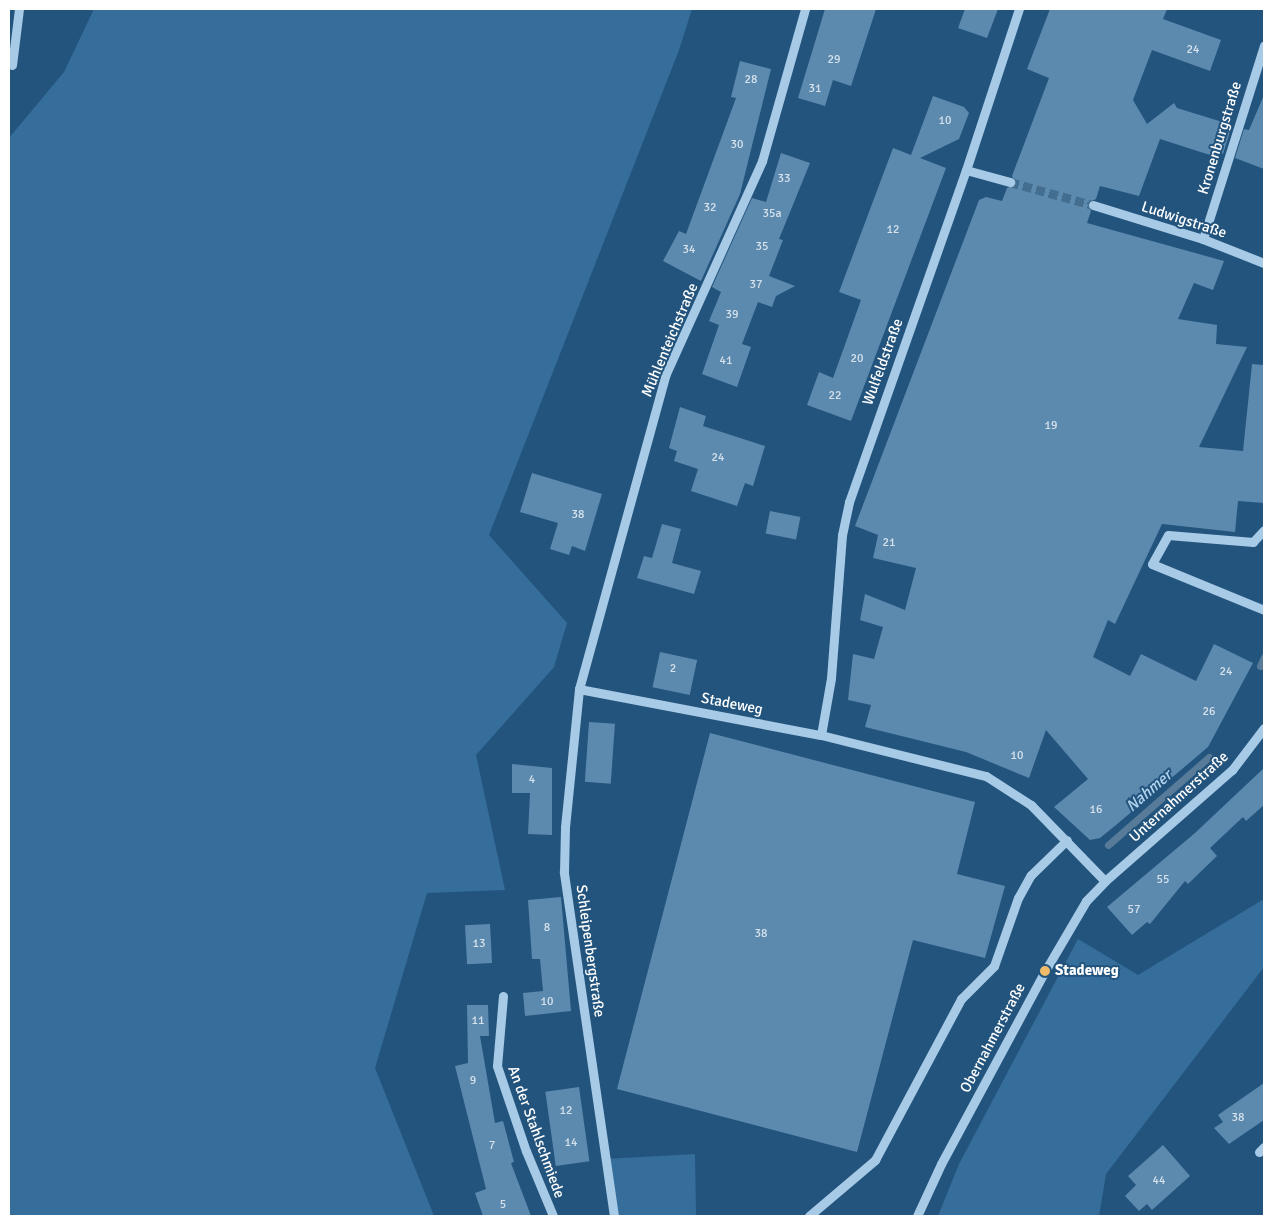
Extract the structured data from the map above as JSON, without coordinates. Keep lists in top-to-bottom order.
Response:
{
  "streets": {
    "street": [
      "Kronenburgstraße",
      "Ludwigstraße",
      "Mühlenteichstraße",
      "Wulfeldstraße",
      "Stadeweg",
      "Unternahmerstraße",
      "Schleipenbergstraße",
      "Obernahmerstraße",
      "An der Stahlschmiede"
    ]
  },
  "crossings": [
    ["Kronenburgstraße", "Ludwigstraße"],
    ["Mühlenteichstraße", "Stadeweg"],
    ["Mühlenteichstraße", "Schleipenbergstraße"],
    ["Wulfeldstraße", "Stadeweg"],
    ["Stadeweg", "Unternahmerstraße"],
    ["Stadeweg", "Schleipenbergstraße"],
    ["Stadeweg", "Obernahmerstraße"],
    ["Unternahmerstraße", "Obernahmerstraße"]
  ],
  "water": ["Nahmer"],
  "places": ["Stadeweg"],
  "house_numbers": [
    "24",
    "29",
    "28",
    "31",
    "10",
    "30",
    "33",
    "32",
    "35a",
    "12",
    "35",
    "34",
    "37",
    "39",
    "20",
    "41",
    "22",
    "19",
    "24",
    "38",
    "21",
    "2",
    "24",
    "26",
    "10",
    "4",
    "16",
    "55",
    "57",
    "8",
    "38",
    "13",
    "10",
    "11",
    "9",
    "12",
    "38",
    "14",
    "7",
    "44",
    "5"
  ]
}
